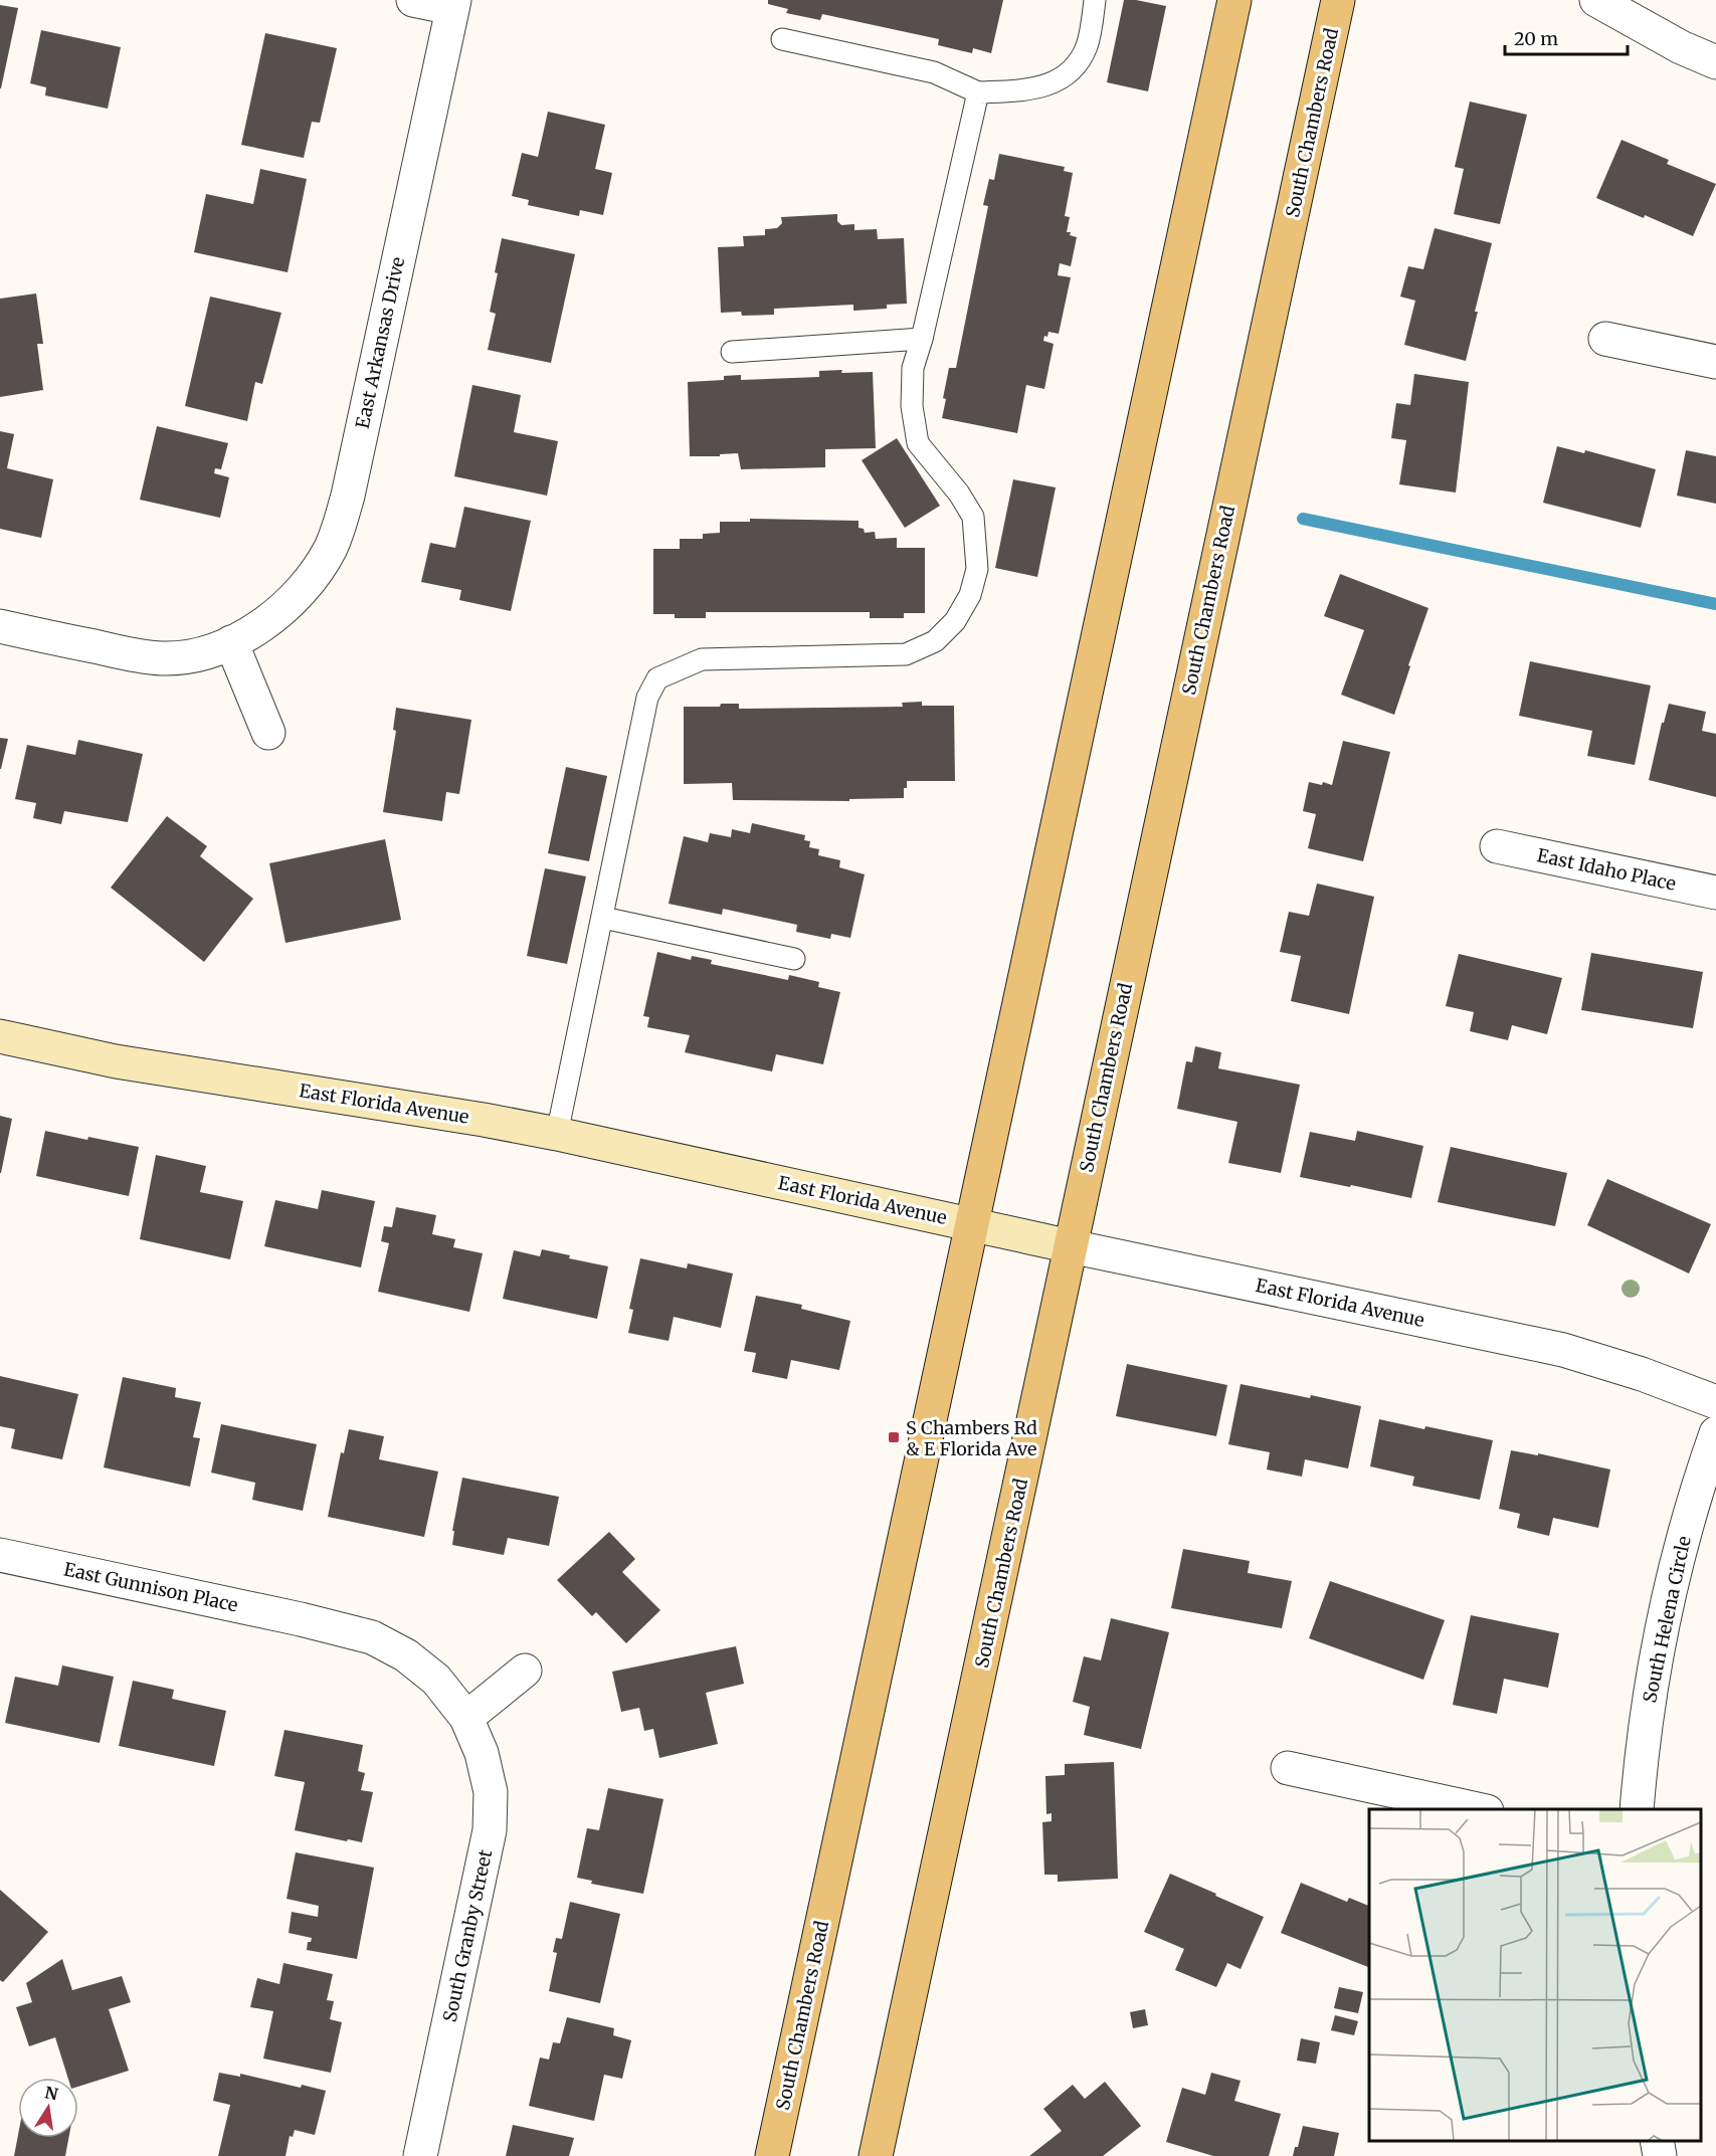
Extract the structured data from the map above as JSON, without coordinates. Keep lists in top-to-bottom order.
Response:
{
  "streets": {
    "main road": ["South Chambers Road"],
    "street": [
      "East Arkansas Drive",
      "East Idaho Place",
      "East Florida Avenue",
      "East Gunnison Place",
      "South Helena Circle",
      "South Granby Street"
    ]
  },
  "crossings": [
    ["South Chambers Road", "East Florida Avenue"],
    ["East Gunnison Place", "South Granby Street"]
  ],
  "places": {
    "transit": ["S Chambers Rd & E Florida Ave"]
  },
  "scale_bar": "20 m",
  "north": "top"
}
